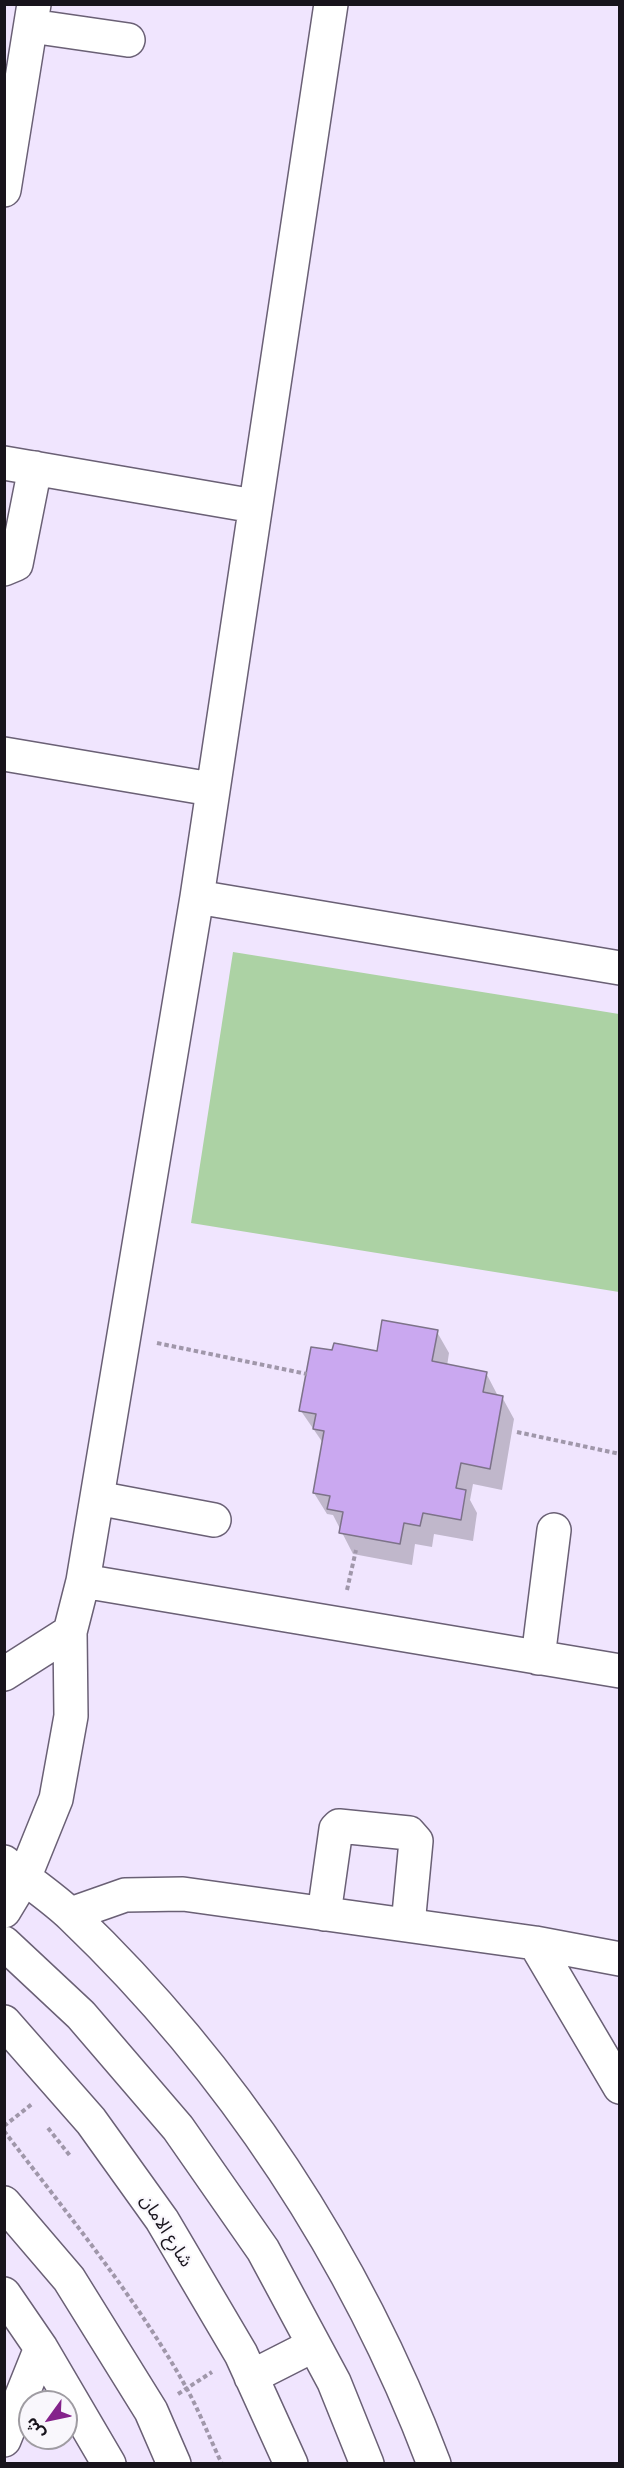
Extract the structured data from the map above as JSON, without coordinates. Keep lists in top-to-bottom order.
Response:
{
  "streets": {
    "street": ["شارع الامان"]
  },
  "north": "bottom left"
}
